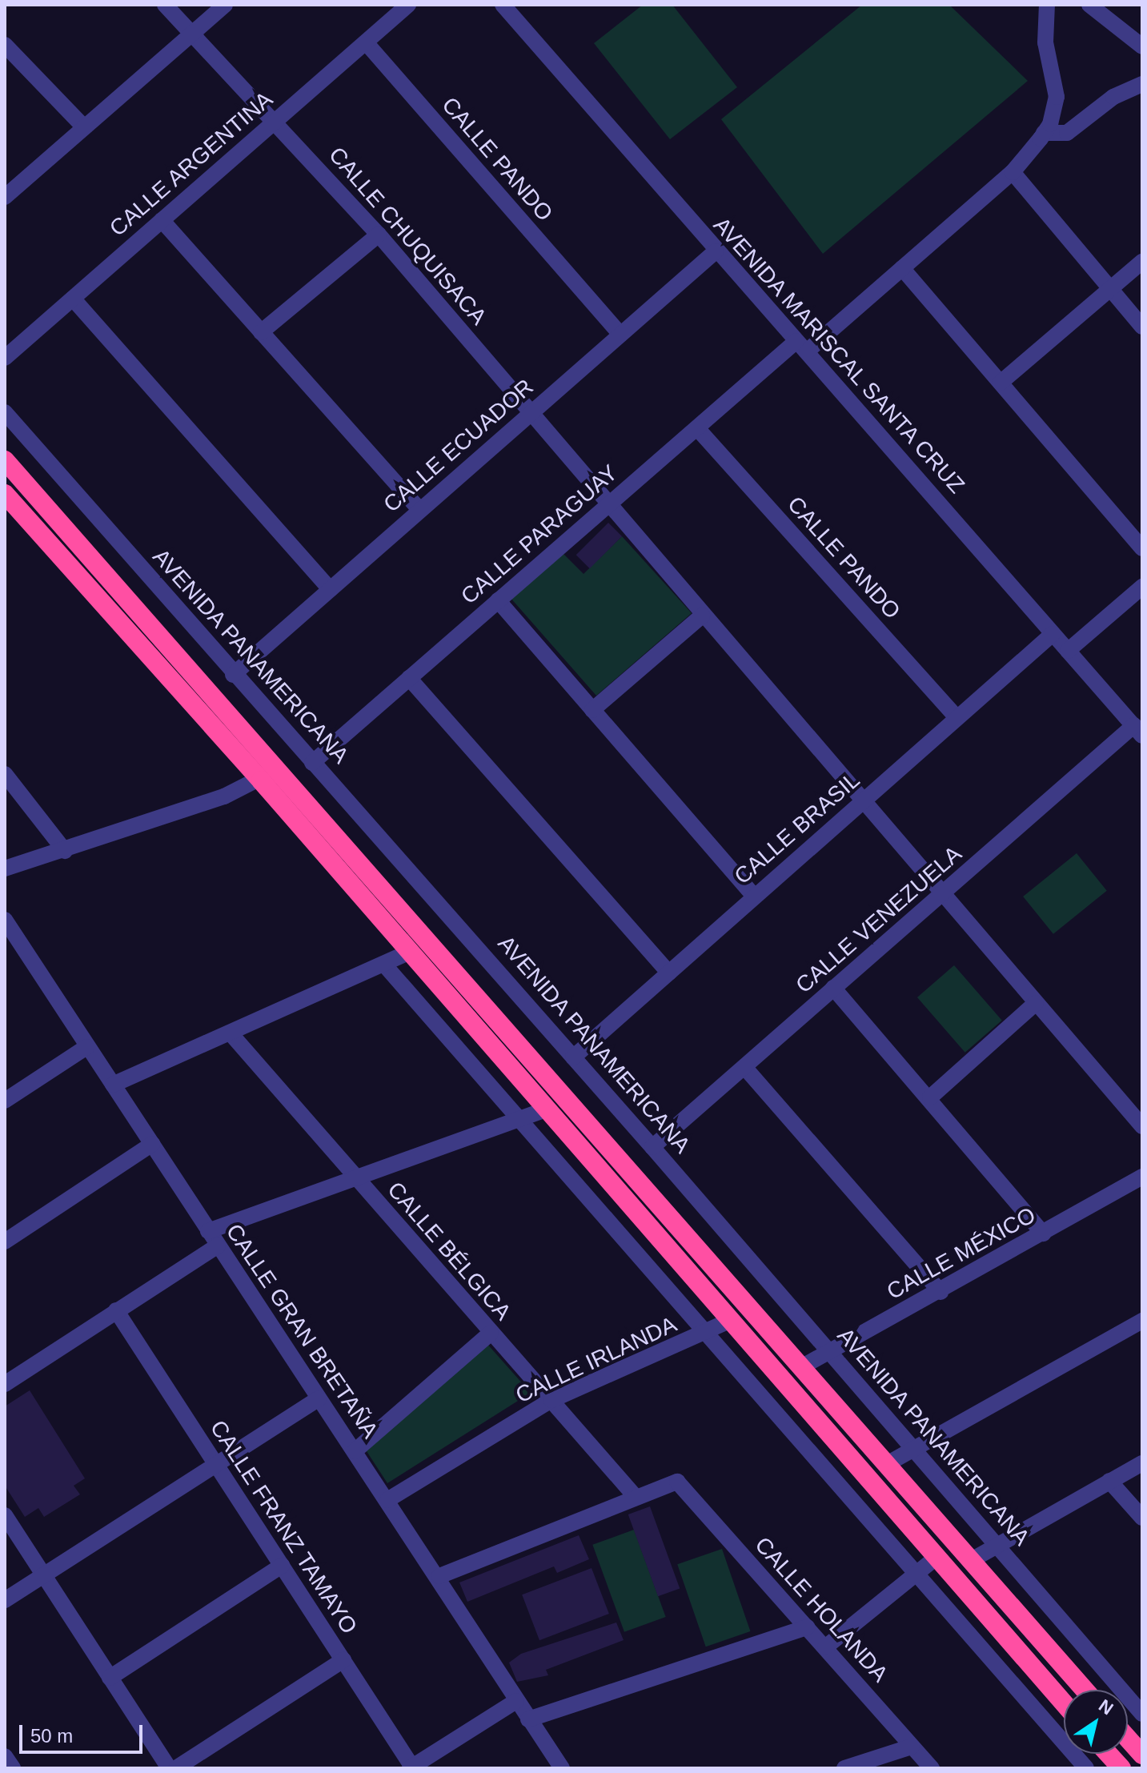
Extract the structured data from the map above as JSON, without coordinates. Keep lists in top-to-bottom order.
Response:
{
  "streets": {
    "street": [
      "CALLE PANDO",
      "CALLE ARGENTINA",
      "CALLE CHUQUISACA",
      "AVENIDA MARISCAL SANTA CRUZ",
      "CALLE ECUADOR",
      "CALLE PARAGUAY",
      "AVENIDA PANAMERICANA",
      "CALLE BRASIL",
      "CALLE VENEZUELA",
      "CALLE BÉLGICA",
      "CALLE MÉXICO",
      "CALLE GRAN BRETAÑA",
      "CALLE IRLANDA",
      "CALLE FRANZ TAMAYO",
      "CALLE HOLANDA"
    ]
  },
  "crossings": [
    ["CALLE PANDO", "CALLE ARGENTINA"],
    ["CALLE PANDO", "CALLE ECUADOR"],
    ["CALLE PANDO", "CALLE PARAGUAY"],
    ["CALLE PANDO", "CALLE BRASIL"],
    ["CALLE ARGENTINA", "CALLE CHUQUISACA"],
    ["CALLE CHUQUISACA", "CALLE ECUADOR"],
    ["CALLE CHUQUISACA", "CALLE PARAGUAY"],
    ["CALLE CHUQUISACA", "CALLE BRASIL"],
    ["CALLE CHUQUISACA", "CALLE VENEZUELA"],
    ["AVENIDA MARISCAL SANTA CRUZ", "CALLE ECUADOR"],
    ["AVENIDA MARISCAL SANTA CRUZ", "CALLE PARAGUAY"],
    ["AVENIDA MARISCAL SANTA CRUZ", "CALLE BRASIL"],
    ["AVENIDA MARISCAL SANTA CRUZ", "CALLE VENEZUELA"],
    ["CALLE ECUADOR", "AVENIDA PANAMERICANA"],
    ["CALLE PARAGUAY", "AVENIDA PANAMERICANA"],
    ["AVENIDA PANAMERICANA", "CALLE BRASIL"],
    ["AVENIDA PANAMERICANA", "CALLE VENEZUELA"],
    ["AVENIDA PANAMERICANA", "CALLE MÉXICO"],
    ["CALLE BÉLGICA", "CALLE IRLANDA"],
    ["CALLE BÉLGICA", "CALLE HOLANDA"],
    ["CALLE GRAN BRETAÑA", "CALLE IRLANDA"]
  ],
  "scale_bar": "50 m",
  "north": "top right"
}
